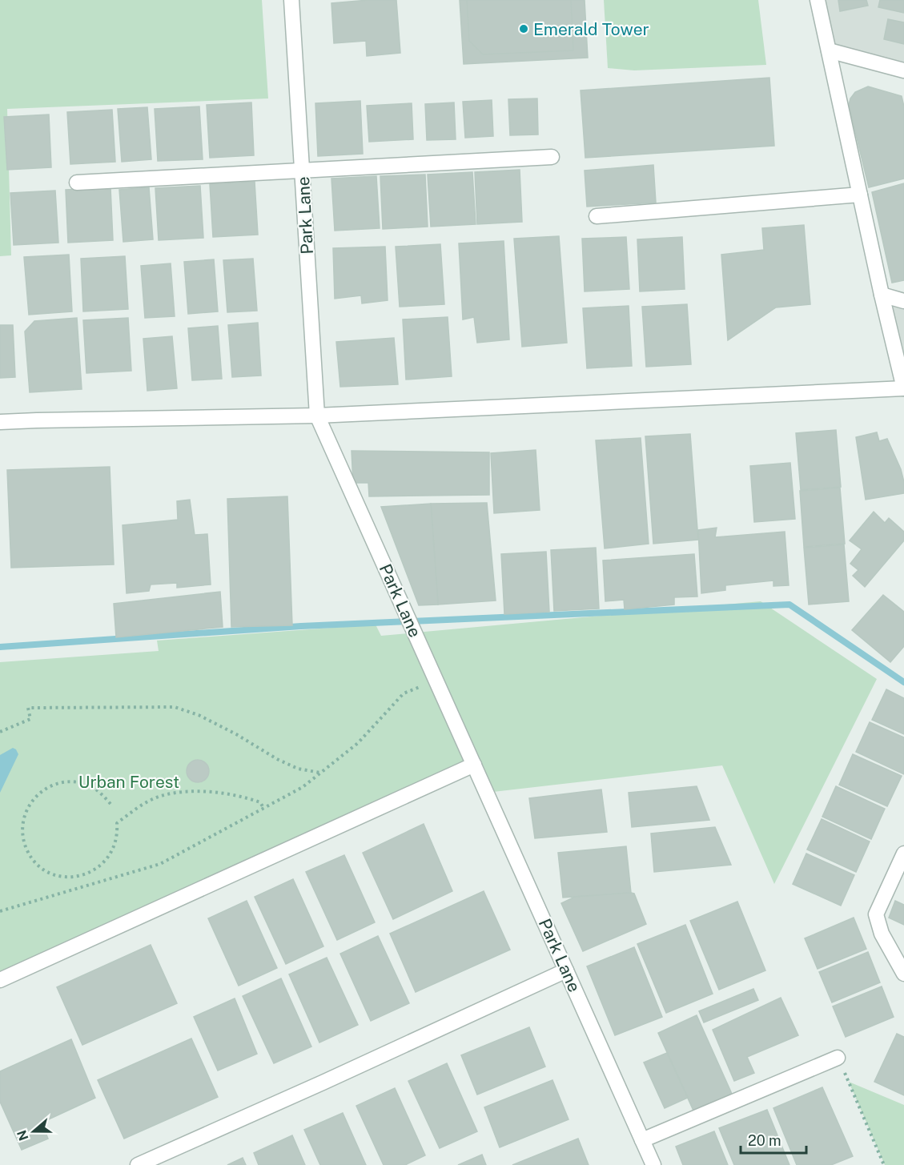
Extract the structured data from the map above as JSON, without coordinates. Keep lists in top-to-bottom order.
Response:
{
  "streets": {
    "street": ["Park Lane"]
  },
  "parks": ["Urban Forest"],
  "places": ["Emerald Tower"],
  "scale_bar": "20 m",
  "north": "left"
}
